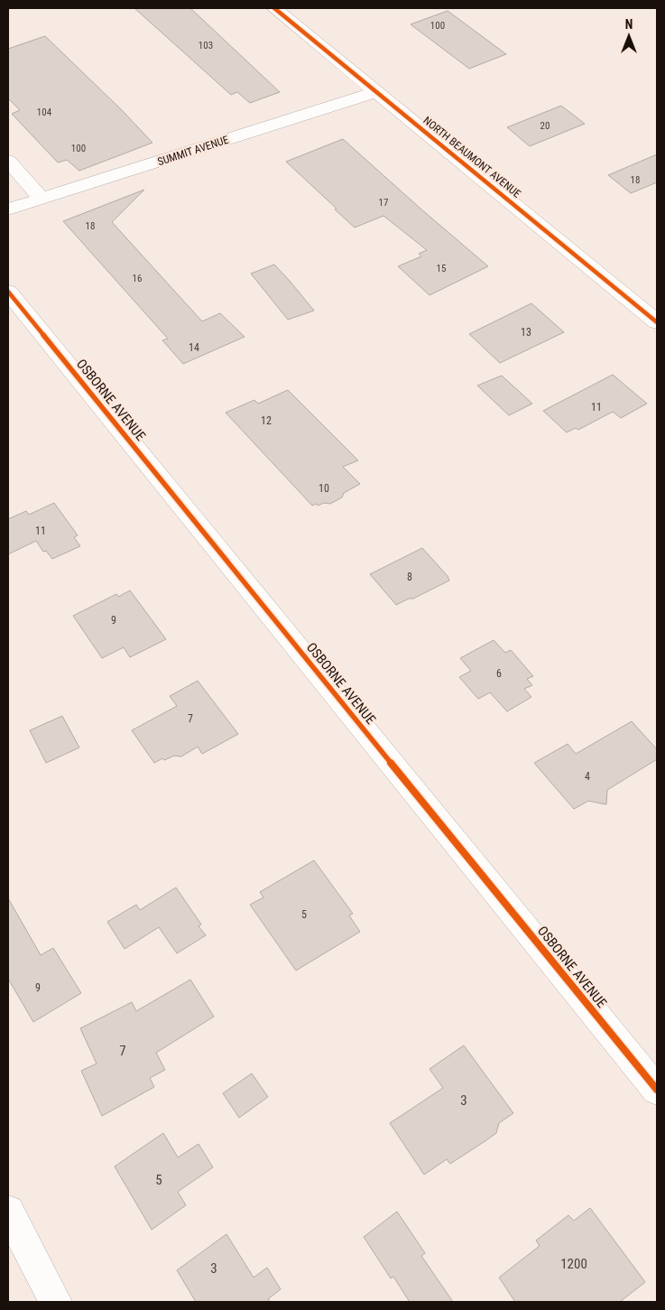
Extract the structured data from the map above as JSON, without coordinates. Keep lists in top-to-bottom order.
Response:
{
  "streets": {
    "street": ["SUMMIT AVENUE", "NORTH BEAUMONT AVENUE", "OSBORNE AVENUE"]
  },
  "crossings": [
    ["SUMMIT AVENUE", "NORTH BEAUMONT AVENUE"]
  ],
  "house_numbers": [
    "100",
    "103",
    "104",
    "20",
    "100",
    "18",
    "17",
    "18",
    "15",
    "16",
    "13",
    "14",
    "11",
    "12",
    "10",
    "11",
    "8",
    "9",
    "6",
    "7",
    "4",
    "5",
    "9",
    "7",
    "3",
    "5",
    "1200",
    "3"
  ],
  "north": "top"
}
